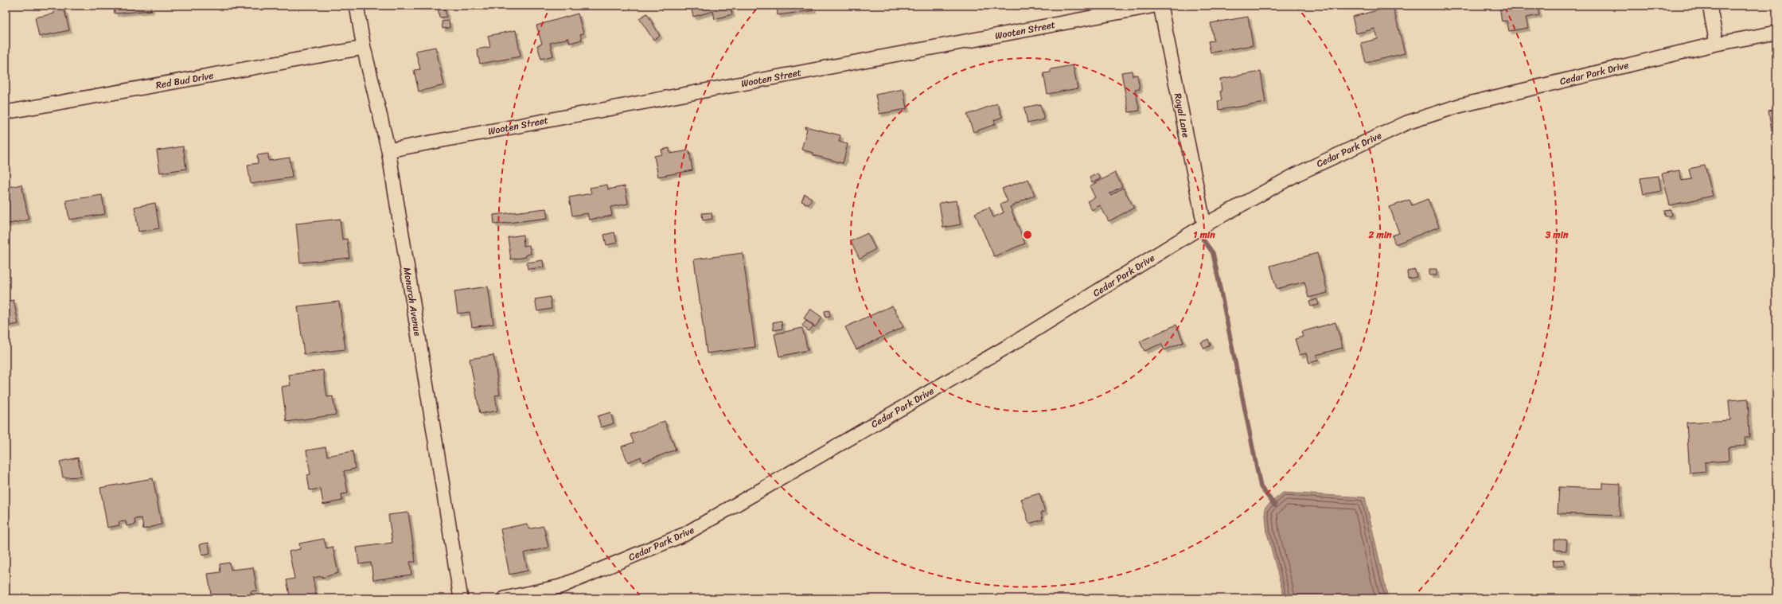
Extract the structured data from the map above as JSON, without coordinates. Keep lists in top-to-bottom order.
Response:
{
  "streets": {
    "street": [
      "Wooten Street",
      "Cedar Park Drive",
      "Red Bud Drive",
      "Royal Lane",
      "Monarch Avenue"
    ]
  },
  "crossings": [
    ["Wooten Street", "Monarch Avenue"],
    ["Cedar Park Drive", "Royal Lane"],
    ["Red Bud Drive", "Monarch Avenue"]
  ],
  "rings": ["1 min", "2 min", "3 min"]
}
